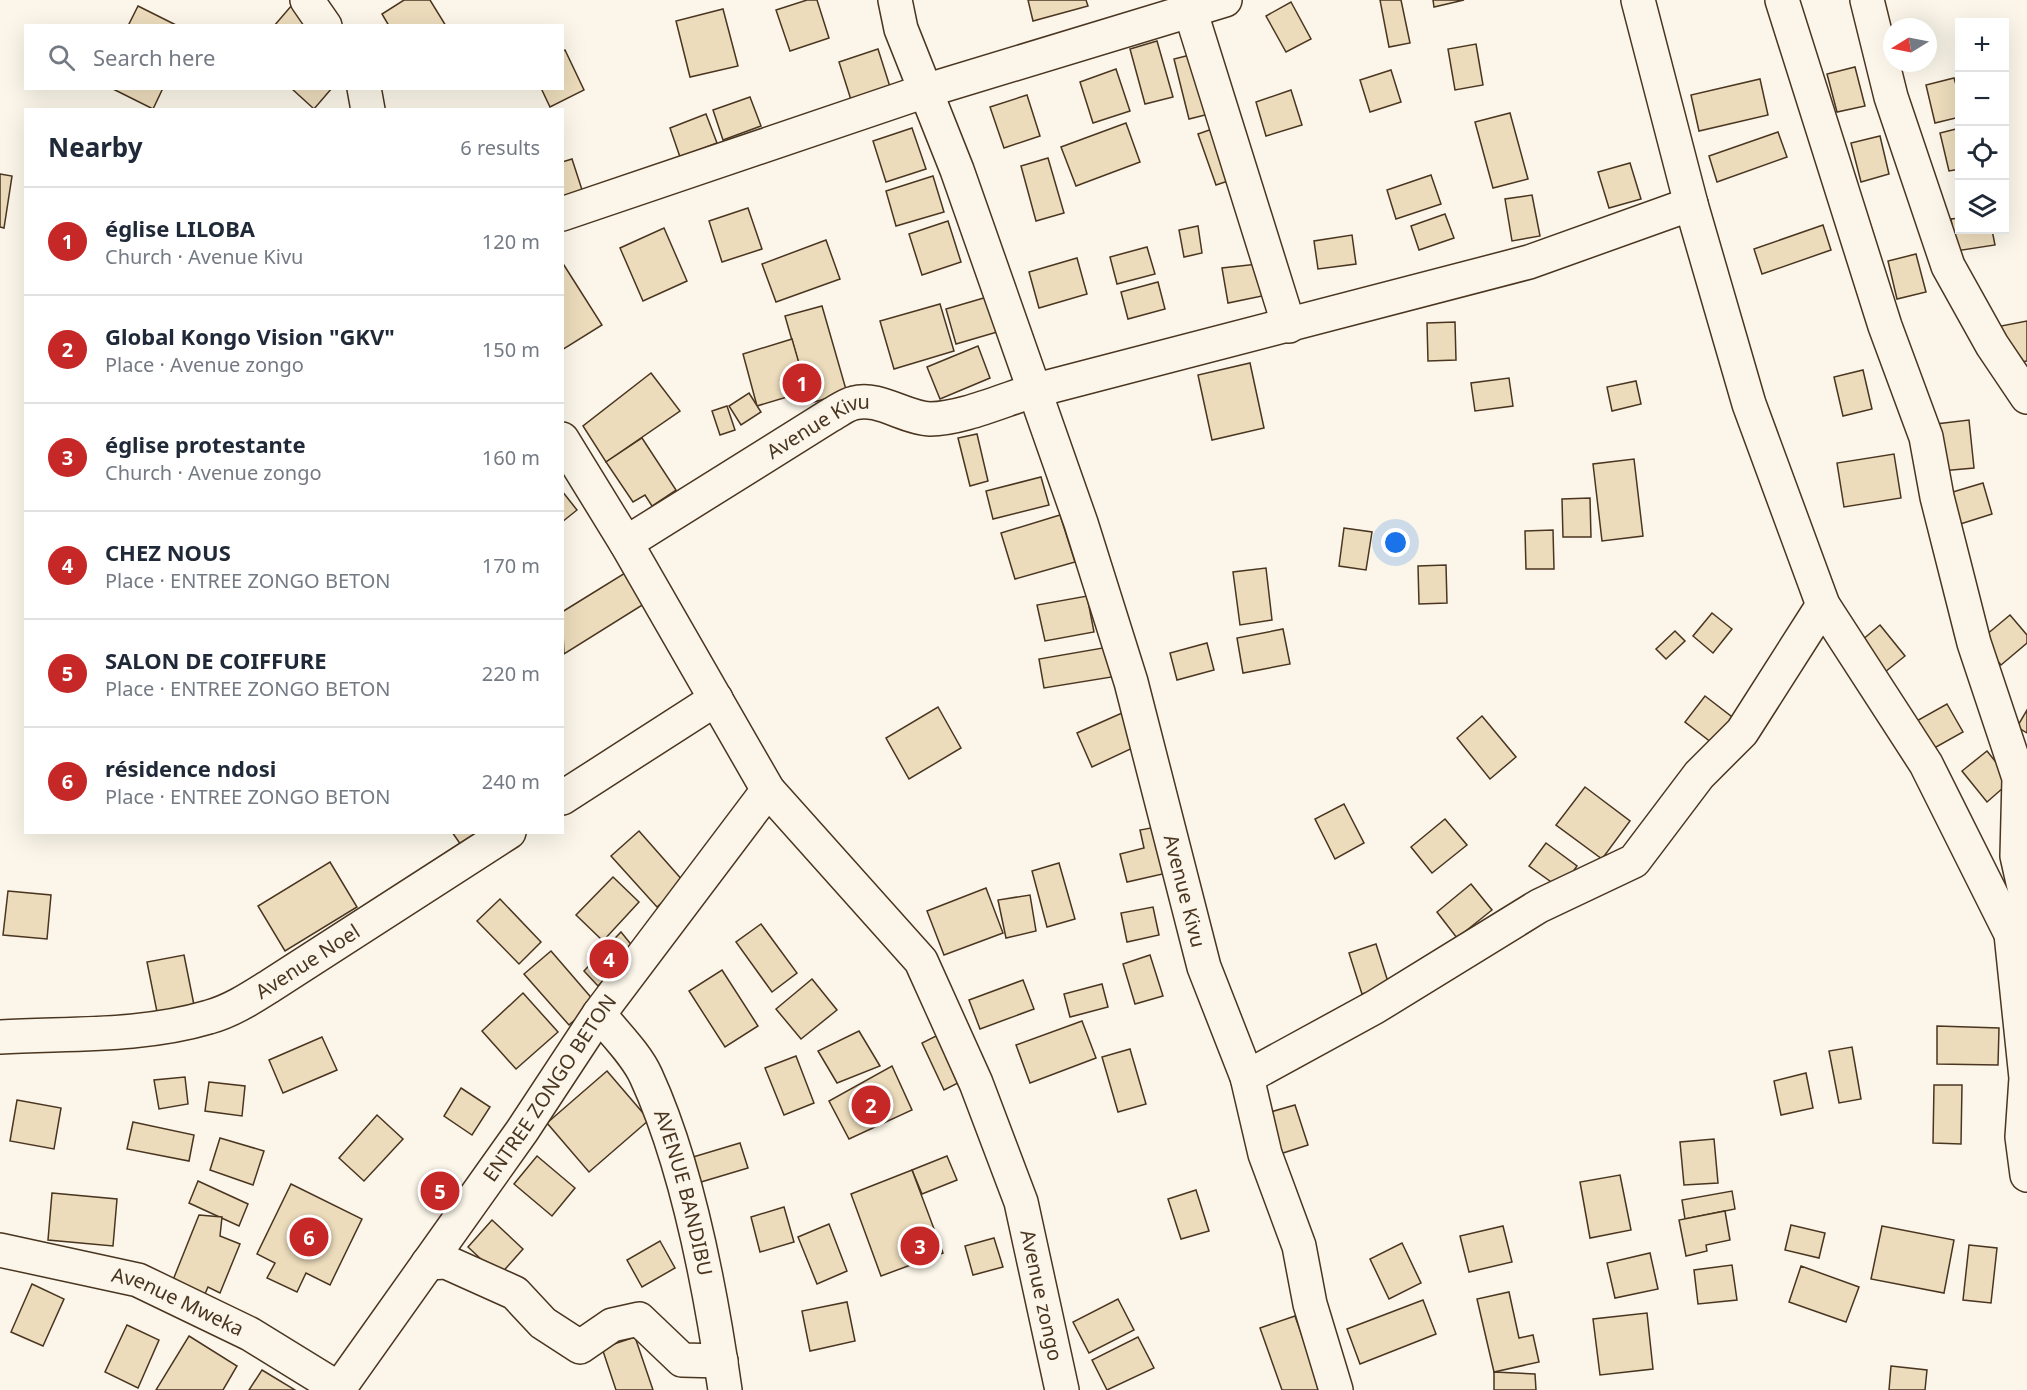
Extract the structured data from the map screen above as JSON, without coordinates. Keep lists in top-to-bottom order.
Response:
{
  "streets": {
    "street": [
      "Avenue Kivu",
      "Avenue Noel",
      "ENTREE ZONGO BETON",
      "AVENUE BANDIBU",
      "Avenue zongo",
      "Avenue Mweka"
    ]
  },
  "crossings": [
    ["Avenue Kivu", "Avenue zongo"],
    ["ENTREE ZONGO BETON", "AVENUE BANDIBU"],
    ["ENTREE ZONGO BETON", "Avenue zongo"],
    ["ENTREE ZONGO BETON", "Avenue Mweka"]
  ],
  "north": "left",
  "page": {
    "map_buttons": ["+", "−"],
    "search": "Search here",
    "heading": ["Nearby", "6 results"],
    "list": [
      {
        "mark": "1",
        "name": "église LILOBA",
        "note": "Church · Avenue Kivu",
        "value": "120 m"
      },
      {
        "mark": "2",
        "name": "Global Kongo Vision \"GKV\"",
        "note": "Place · Avenue zongo",
        "value": "150 m"
      },
      {
        "mark": "3",
        "name": "église protestante",
        "note": "Church · Avenue zongo",
        "value": "160 m"
      },
      {
        "mark": "4",
        "name": "CHEZ NOUS",
        "note": "Place · ENTREE ZONGO BETON",
        "value": "170 m"
      },
      {
        "mark": "5",
        "name": "SALON DE COIFFURE",
        "note": "Place · ENTREE ZONGO BETON",
        "value": "220 m"
      },
      {
        "mark": "6",
        "name": "résidence ndosi",
        "note": "Place · ENTREE ZONGO BETON",
        "value": "240 m"
      }
    ],
    "pins": [
      "1",
      "4",
      "2",
      "5",
      "6",
      "3"
    ]
  }
}
